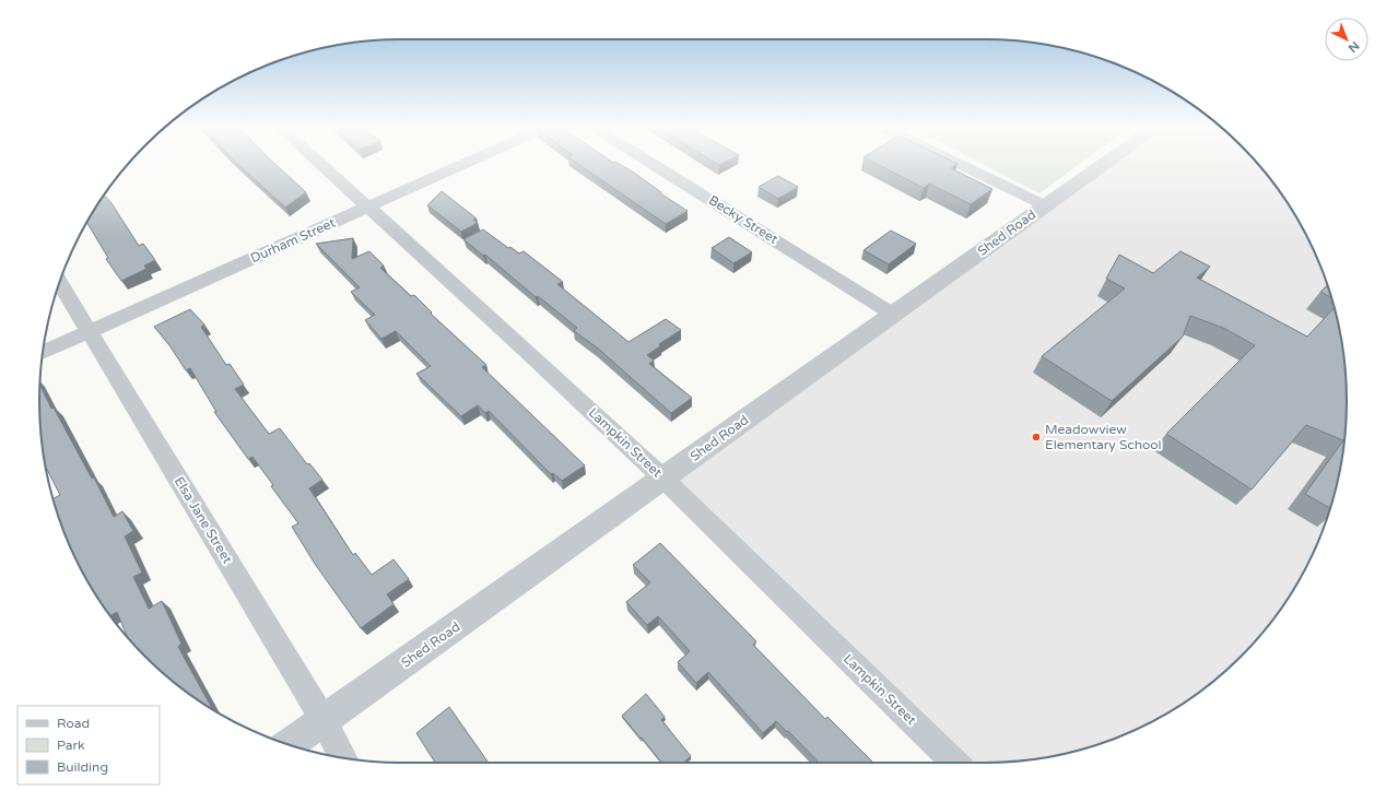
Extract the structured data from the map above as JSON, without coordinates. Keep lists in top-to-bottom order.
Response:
{
  "streets": {
    "street": [
      "Becky Street",
      "Shed Road",
      "Durham Street",
      "Lampkin Street",
      "Elsa Jane Street"
    ]
  },
  "crossings": [
    ["Becky Street", "Shed Road"],
    ["Shed Road", "Lampkin Street"],
    ["Shed Road", "Elsa Jane Street"],
    ["Durham Street", "Lampkin Street"],
    ["Durham Street", "Elsa Jane Street"]
  ],
  "places": ["Meadowview Elementary School"],
  "legend": ["Road", "Park", "Building"],
  "north": "bottom right"
}
